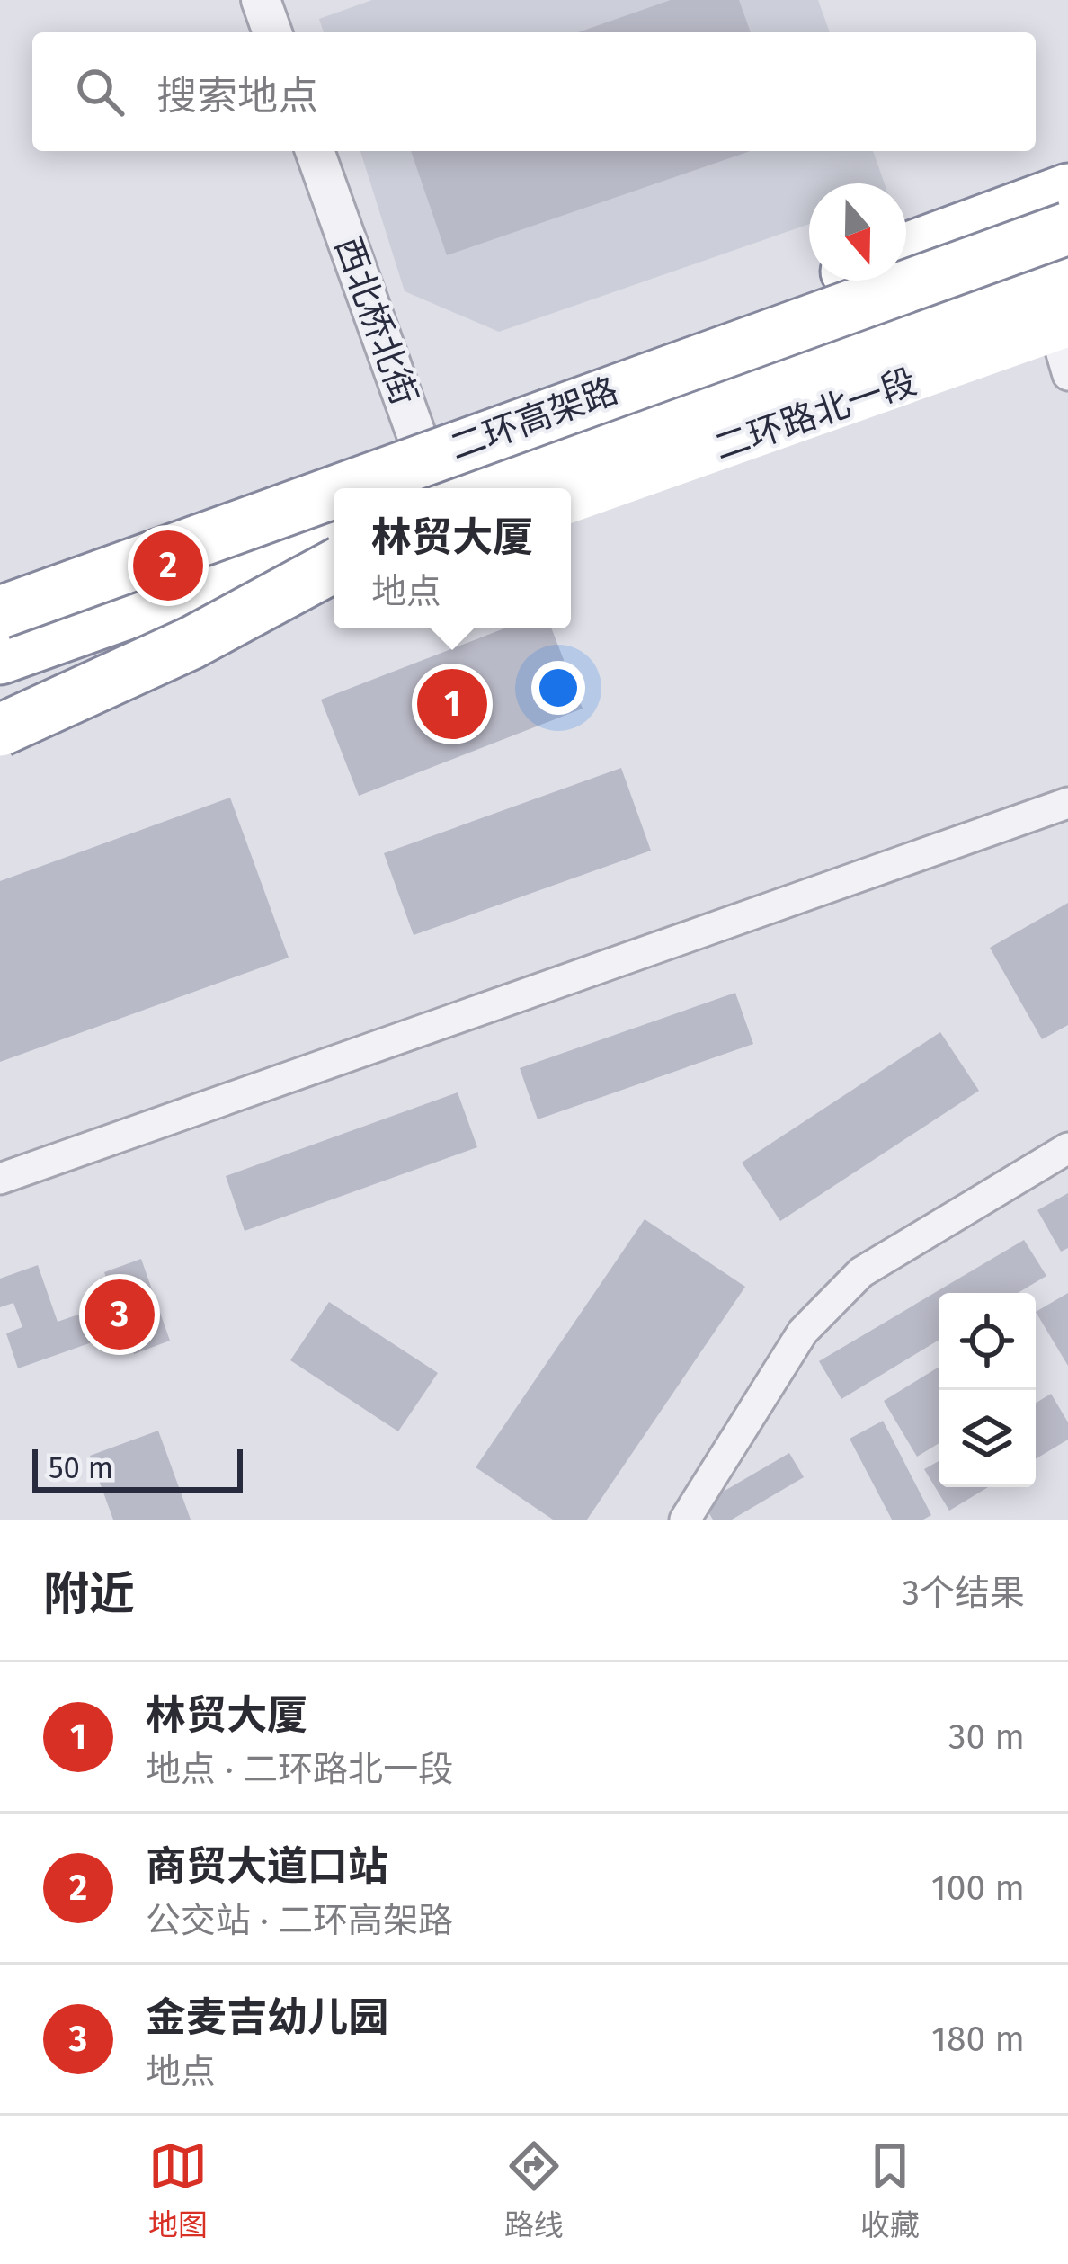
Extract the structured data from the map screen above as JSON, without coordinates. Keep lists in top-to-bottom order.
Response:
{
  "streets": {
    "highway": ["二环高架路"],
    "main road": ["二环路北一段"],
    "street": ["西北桥北街"]
  },
  "scale_bar": "50 m",
  "north": "bottom",
  "page": {
    "search": "搜索地点",
    "popup": ["林贸大厦", "地点"],
    "pins": ["2", "1", "3"],
    "scale": "50 m",
    "heading": ["附近", "3个结果"],
    "list": [
      {
        "mark": "1",
        "name": "林贸大厦",
        "note": "地点 · 二环路北一段",
        "value": "30 m"
      },
      {
        "mark": "2",
        "name": "商贸大道口站",
        "note": "公交站 · 二环高架路",
        "value": "100 m"
      },
      {
        "mark": "3",
        "name": "金麦吉幼儿园",
        "note": "地点",
        "value": "180 m"
      }
    ],
    "nav": ["地图", "路线", "收藏"]
  }
}
